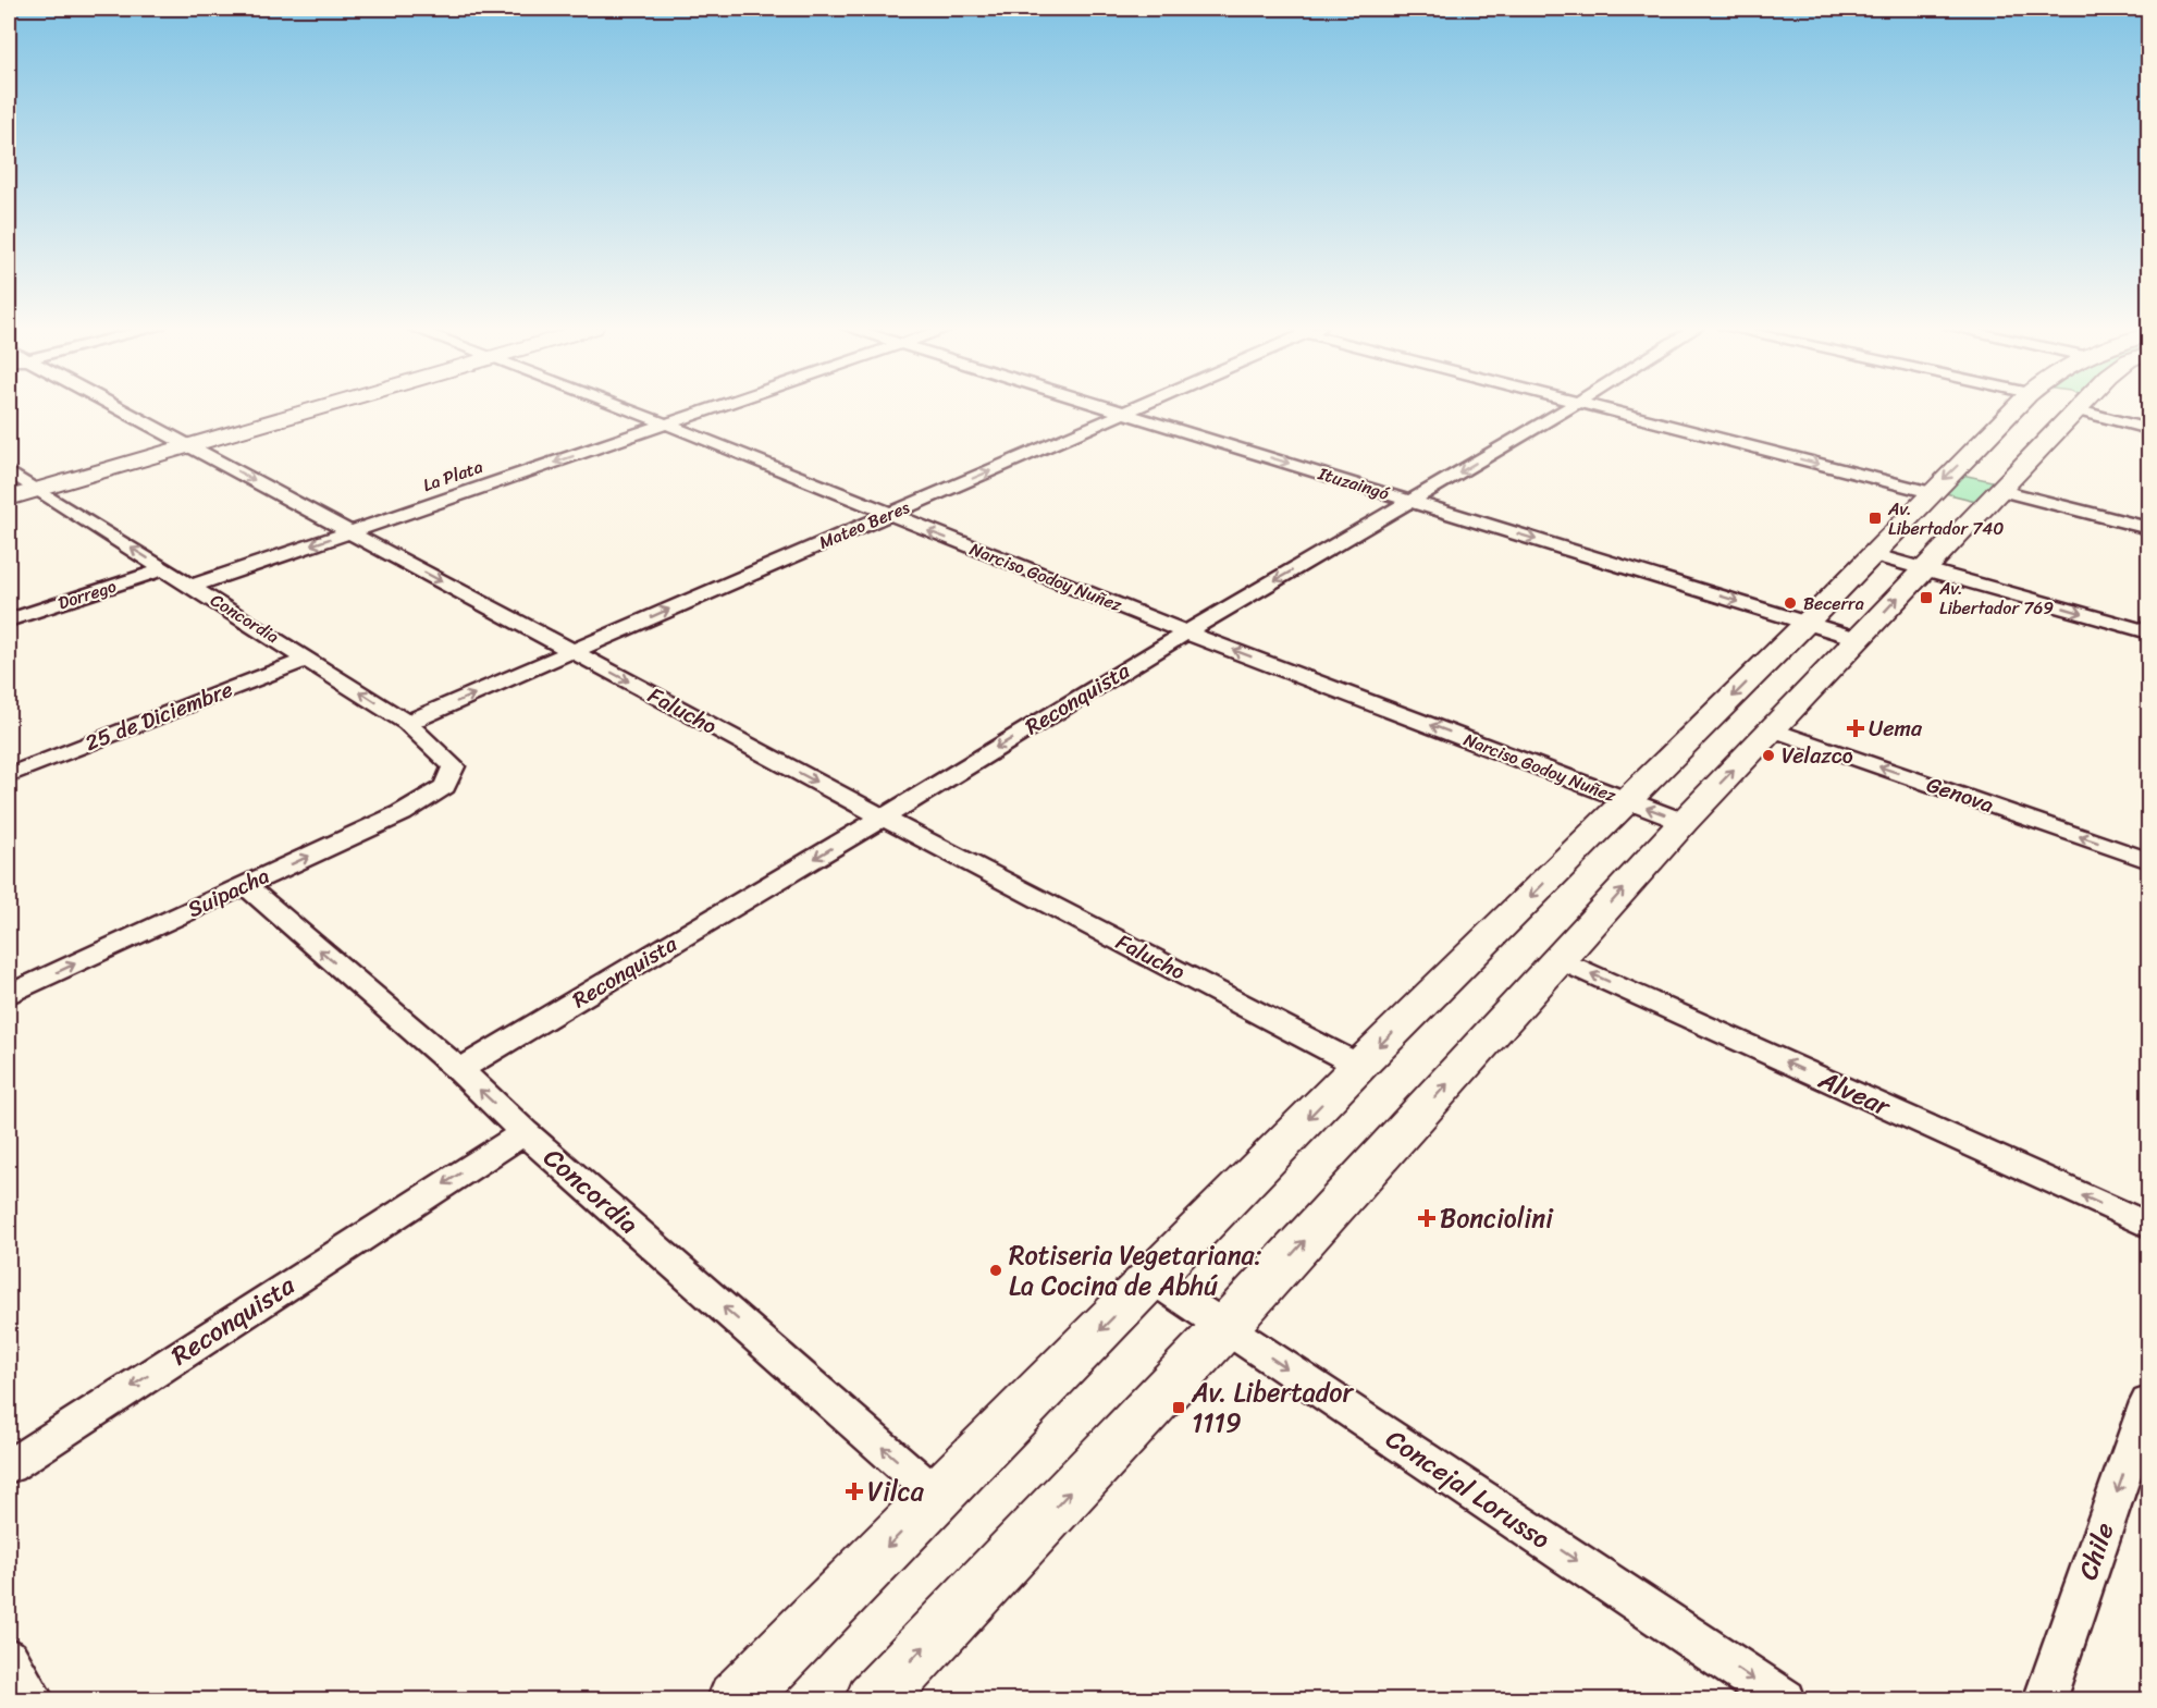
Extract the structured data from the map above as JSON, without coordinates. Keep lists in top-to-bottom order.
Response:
{
  "streets": {
    "street": [
      "La Plata",
      "Ituzaingó",
      "Mateo Beres",
      "Narciso Godoy Nuñez",
      "Dorrego",
      "Concordia",
      "Reconquista",
      "Falucho",
      "25 de Diciembre",
      "Genova",
      "Suipacha",
      "Alvear",
      "Concejal Lorusso",
      "Chile"
    ]
  },
  "crossings": [
    ["La Plata", "Narciso Godoy Nuñez"],
    ["La Plata", "Concordia"],
    ["La Plata", "Falucho"],
    ["Ituzaingó", "Mateo Beres"],
    ["Ituzaingó", "Reconquista"],
    ["Mateo Beres", "Narciso Godoy Nuñez"],
    ["Mateo Beres", "Concordia"],
    ["Mateo Beres", "Falucho"],
    ["Narciso Godoy Nuñez", "Reconquista"],
    ["Dorrego", "Concordia"],
    ["Concordia", "Reconquista"],
    ["Concordia", "25 de Diciembre"],
    ["Concordia", "Suipacha"],
    ["Reconquista", "Falucho"]
  ],
  "one_way": [
    "La Plata",
    "Mateo Beres",
    "Narciso Godoy Nuñez",
    "Concordia",
    "Reconquista",
    "Falucho",
    "Suipacha",
    "Alvear",
    "Concejal Lorusso",
    "Chile"
  ],
  "places": {
    "transit": ["Av. Libertador 740", "Av. Libertador 769", "Av. Libertador 1119"],
    "other": ["Becerra", "Velazco", "Rotiseria Vegetariana: La Cocina de Abhú"],
    "health": ["Uema", "Bonciolini", "Vilca"]
  }
}
